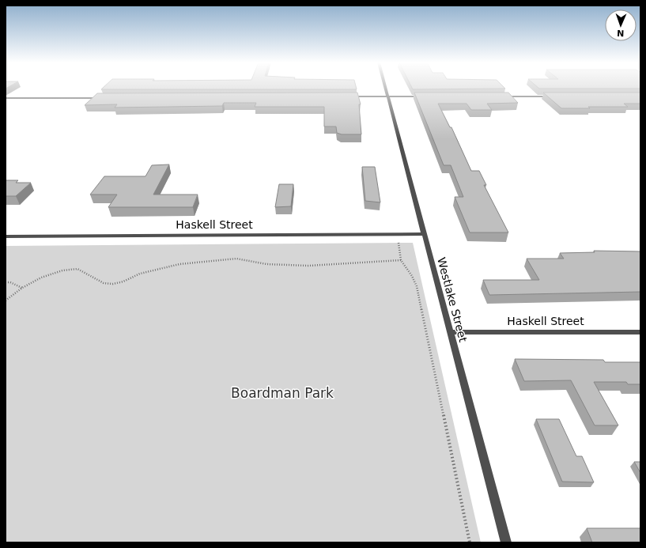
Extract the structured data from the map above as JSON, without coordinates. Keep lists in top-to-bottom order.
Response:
{
  "streets": {
    "street": ["Haskell Street", "Westlake Street"]
  },
  "crossings": [
    ["Haskell Street", "Westlake Street"]
  ],
  "parks": ["Boardman Park"],
  "north": "bottom"
}
